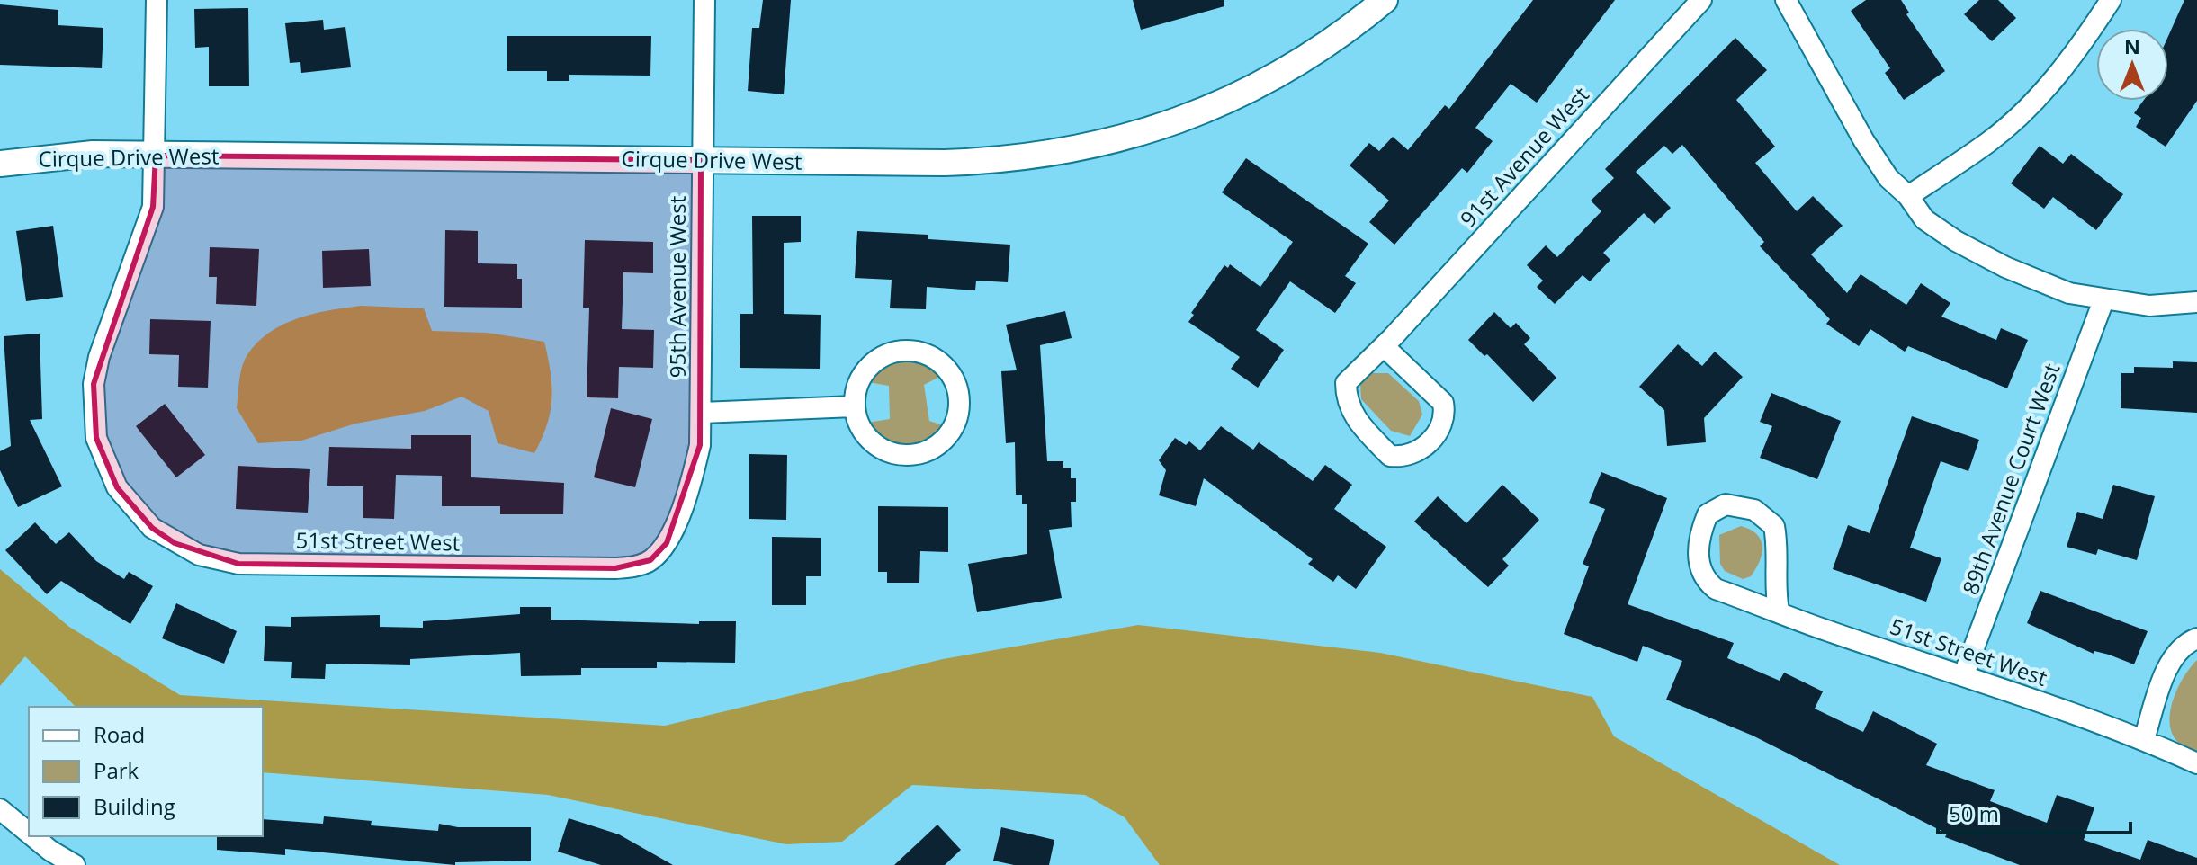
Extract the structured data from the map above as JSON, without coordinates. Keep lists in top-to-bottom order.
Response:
{
  "streets": {
    "street": [
      "91st Avenue West",
      "Cirque Drive West",
      "95th Avenue West",
      "89th Avenue Court West",
      "51st Street West"
    ]
  },
  "crossings": [
    ["Cirque Drive West", "95th Avenue West"],
    ["Cirque Drive West", "51st Street West"],
    ["95th Avenue West", "51st Street West"],
    ["89th Avenue Court West", "51st Street West"]
  ],
  "legend": ["Road", "Park", "Building"],
  "scale_bar": "50 m",
  "north": "top"
}
